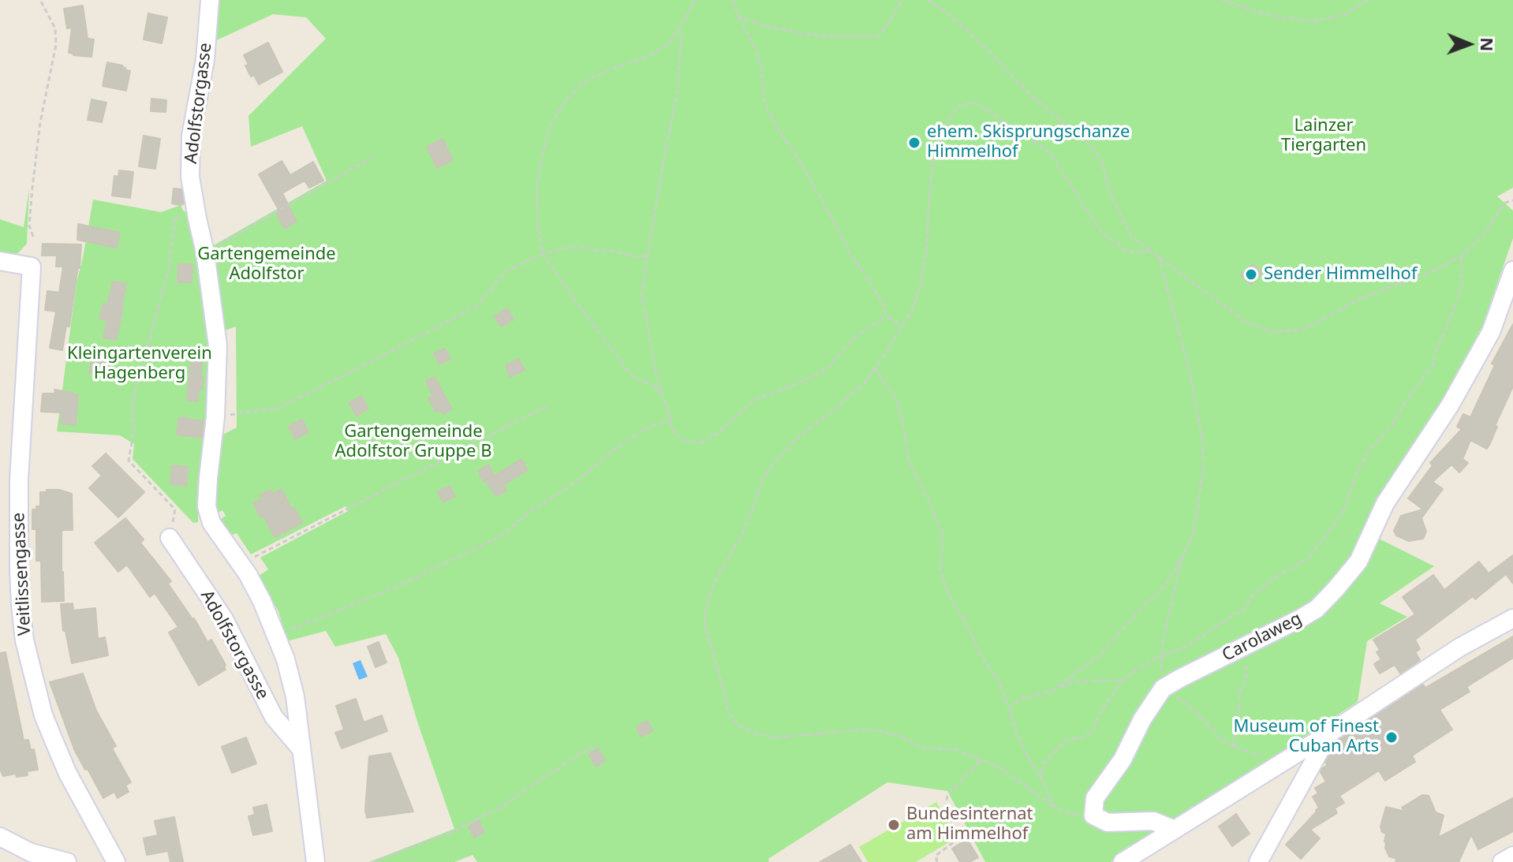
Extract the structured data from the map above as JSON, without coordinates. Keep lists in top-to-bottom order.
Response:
{
  "streets": {
    "street": ["Adolfstorgasse", "Veitlissengasse", "Carolaweg"]
  },
  "parks": [
    "Lainzer Tiergarten",
    "Gartengemeinde Adolfstor",
    "Kleingartenverein Hagenberg",
    "Gartengemeinde Adolfstor Gruppe B"
  ],
  "places": [
    "ehem. Skisprungschanze Himmelhof",
    "Sender Himmelhof",
    "Museum of Finest Cuban Arts",
    "Bundesinternat am Himmelhof"
  ],
  "north": "right"
}
